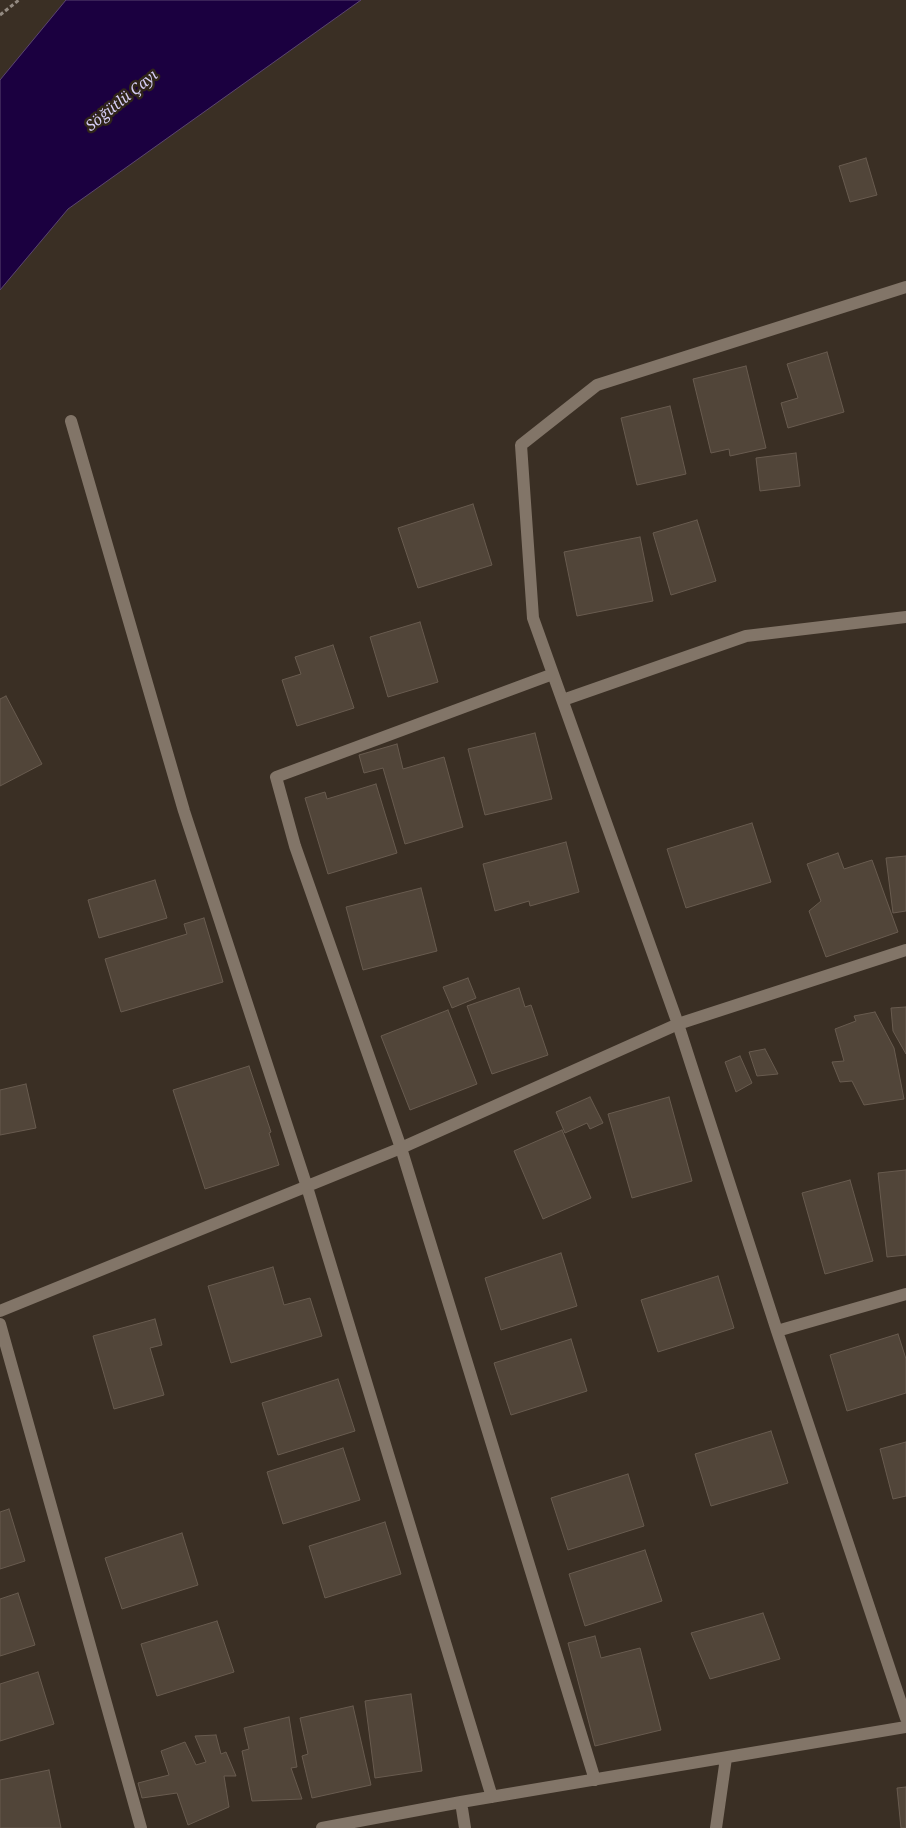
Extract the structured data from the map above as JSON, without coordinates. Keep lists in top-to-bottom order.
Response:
{
  "water": ["Söğütlü Çayı"]
}
